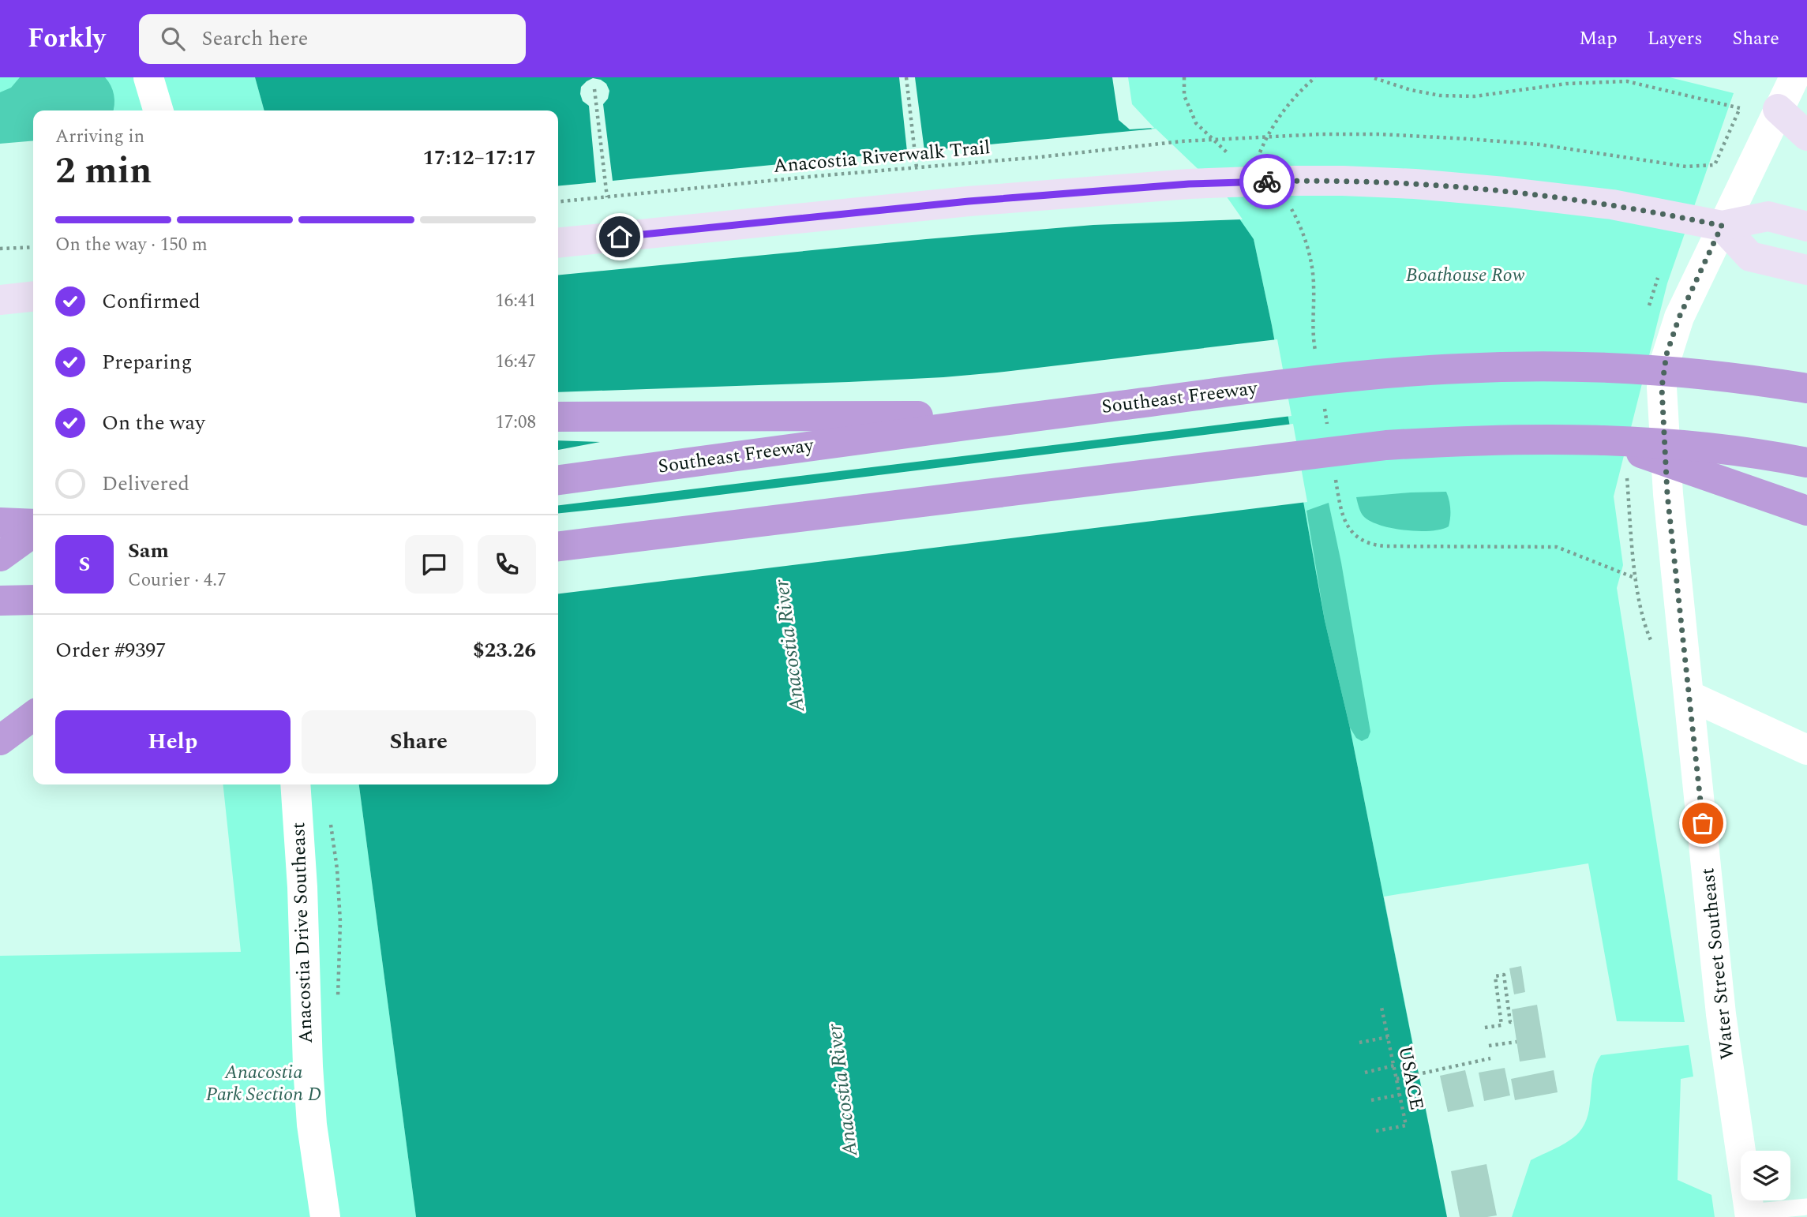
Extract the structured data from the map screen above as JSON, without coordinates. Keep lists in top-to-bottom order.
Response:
{
  "streets": {
    "highway": ["Southeast Freeway"],
    "street": ["Anacostia Drive Southeast", "Water Street Southeast"],
    "path": ["Anacostia Riverwalk Trail", "USACE"]
  },
  "water": ["Anacostia River"],
  "parks": ["Boathouse Row", "Anacostia Park Section D"],
  "page": {
    "header": "Forkly",
    "search": "Search here",
    "nav": ["Map", "Layers", "Share"],
    "heading": ["2 min", "Arriving in", "17:12–17:17"],
    "panel": [
      "Sam",
      "Courier · 4.7",
      "Order #9397",
      "$23.26"
    ],
    "bar": "On the way · 150 m",
    "list": [
      ["Confirmed", "16:41"],
      ["Preparing", "16:47"],
      ["On the way", "17:08"],
      "Delivered"
    ],
    "round": "S",
    "buttons": ["Help", "Share"]
  }
}
